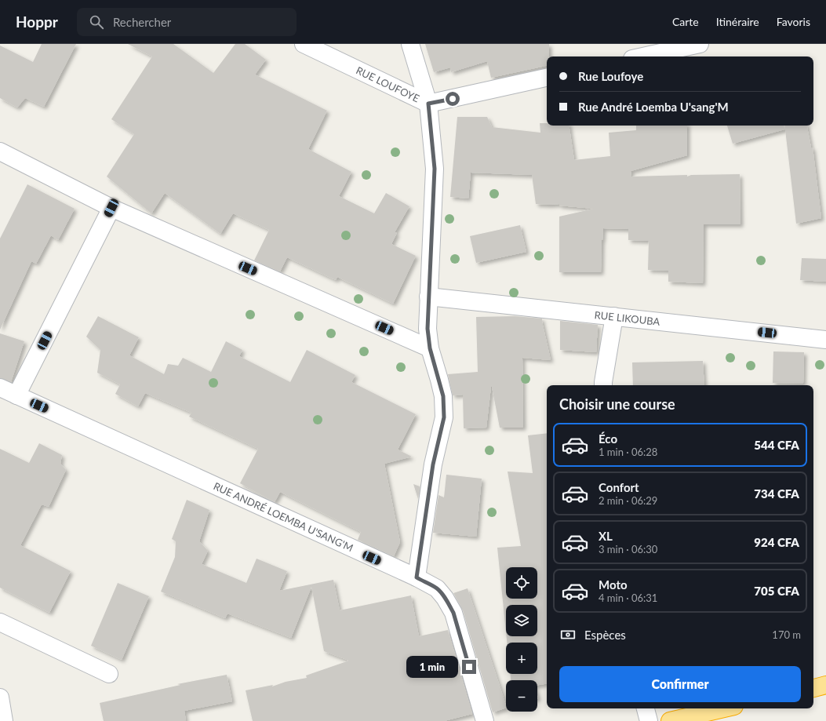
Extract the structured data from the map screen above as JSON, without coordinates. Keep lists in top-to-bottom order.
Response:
{
  "streets": {
    "street": ["RUE LOUFOYE", "RUE LIKOUBA", "RUE ANDRÉ LOEMBA U'SANG'M"]
  },
  "page": {
    "header": "Hoppr",
    "search": "Rechercher",
    "nav": ["Carte", "Itinéraire", "Favoris"],
    "banner": ["Rue Loufoye", "Rue André Loemba U'sang'M"],
    "heading": "Choisir une course",
    "list": [
      {
        "name": "Éco",
        "note": "1 min · 06:28",
        "value": "544 CFA"
      },
      {
        "name": "Confort",
        "note": "2 min · 06:29",
        "value": "734 CFA"
      },
      {
        "name": "XL",
        "note": "3 min · 06:30",
        "value": "924 CFA"
      },
      {
        "name": "Moto",
        "note": "4 min · 06:31",
        "value": "705 CFA"
      }
    ],
    "map_buttons": ["+", "−"],
    "pay": ["Espèces", "170 m"],
    "bubble": "1 min",
    "buttons": "Confirmer"
  }
}
